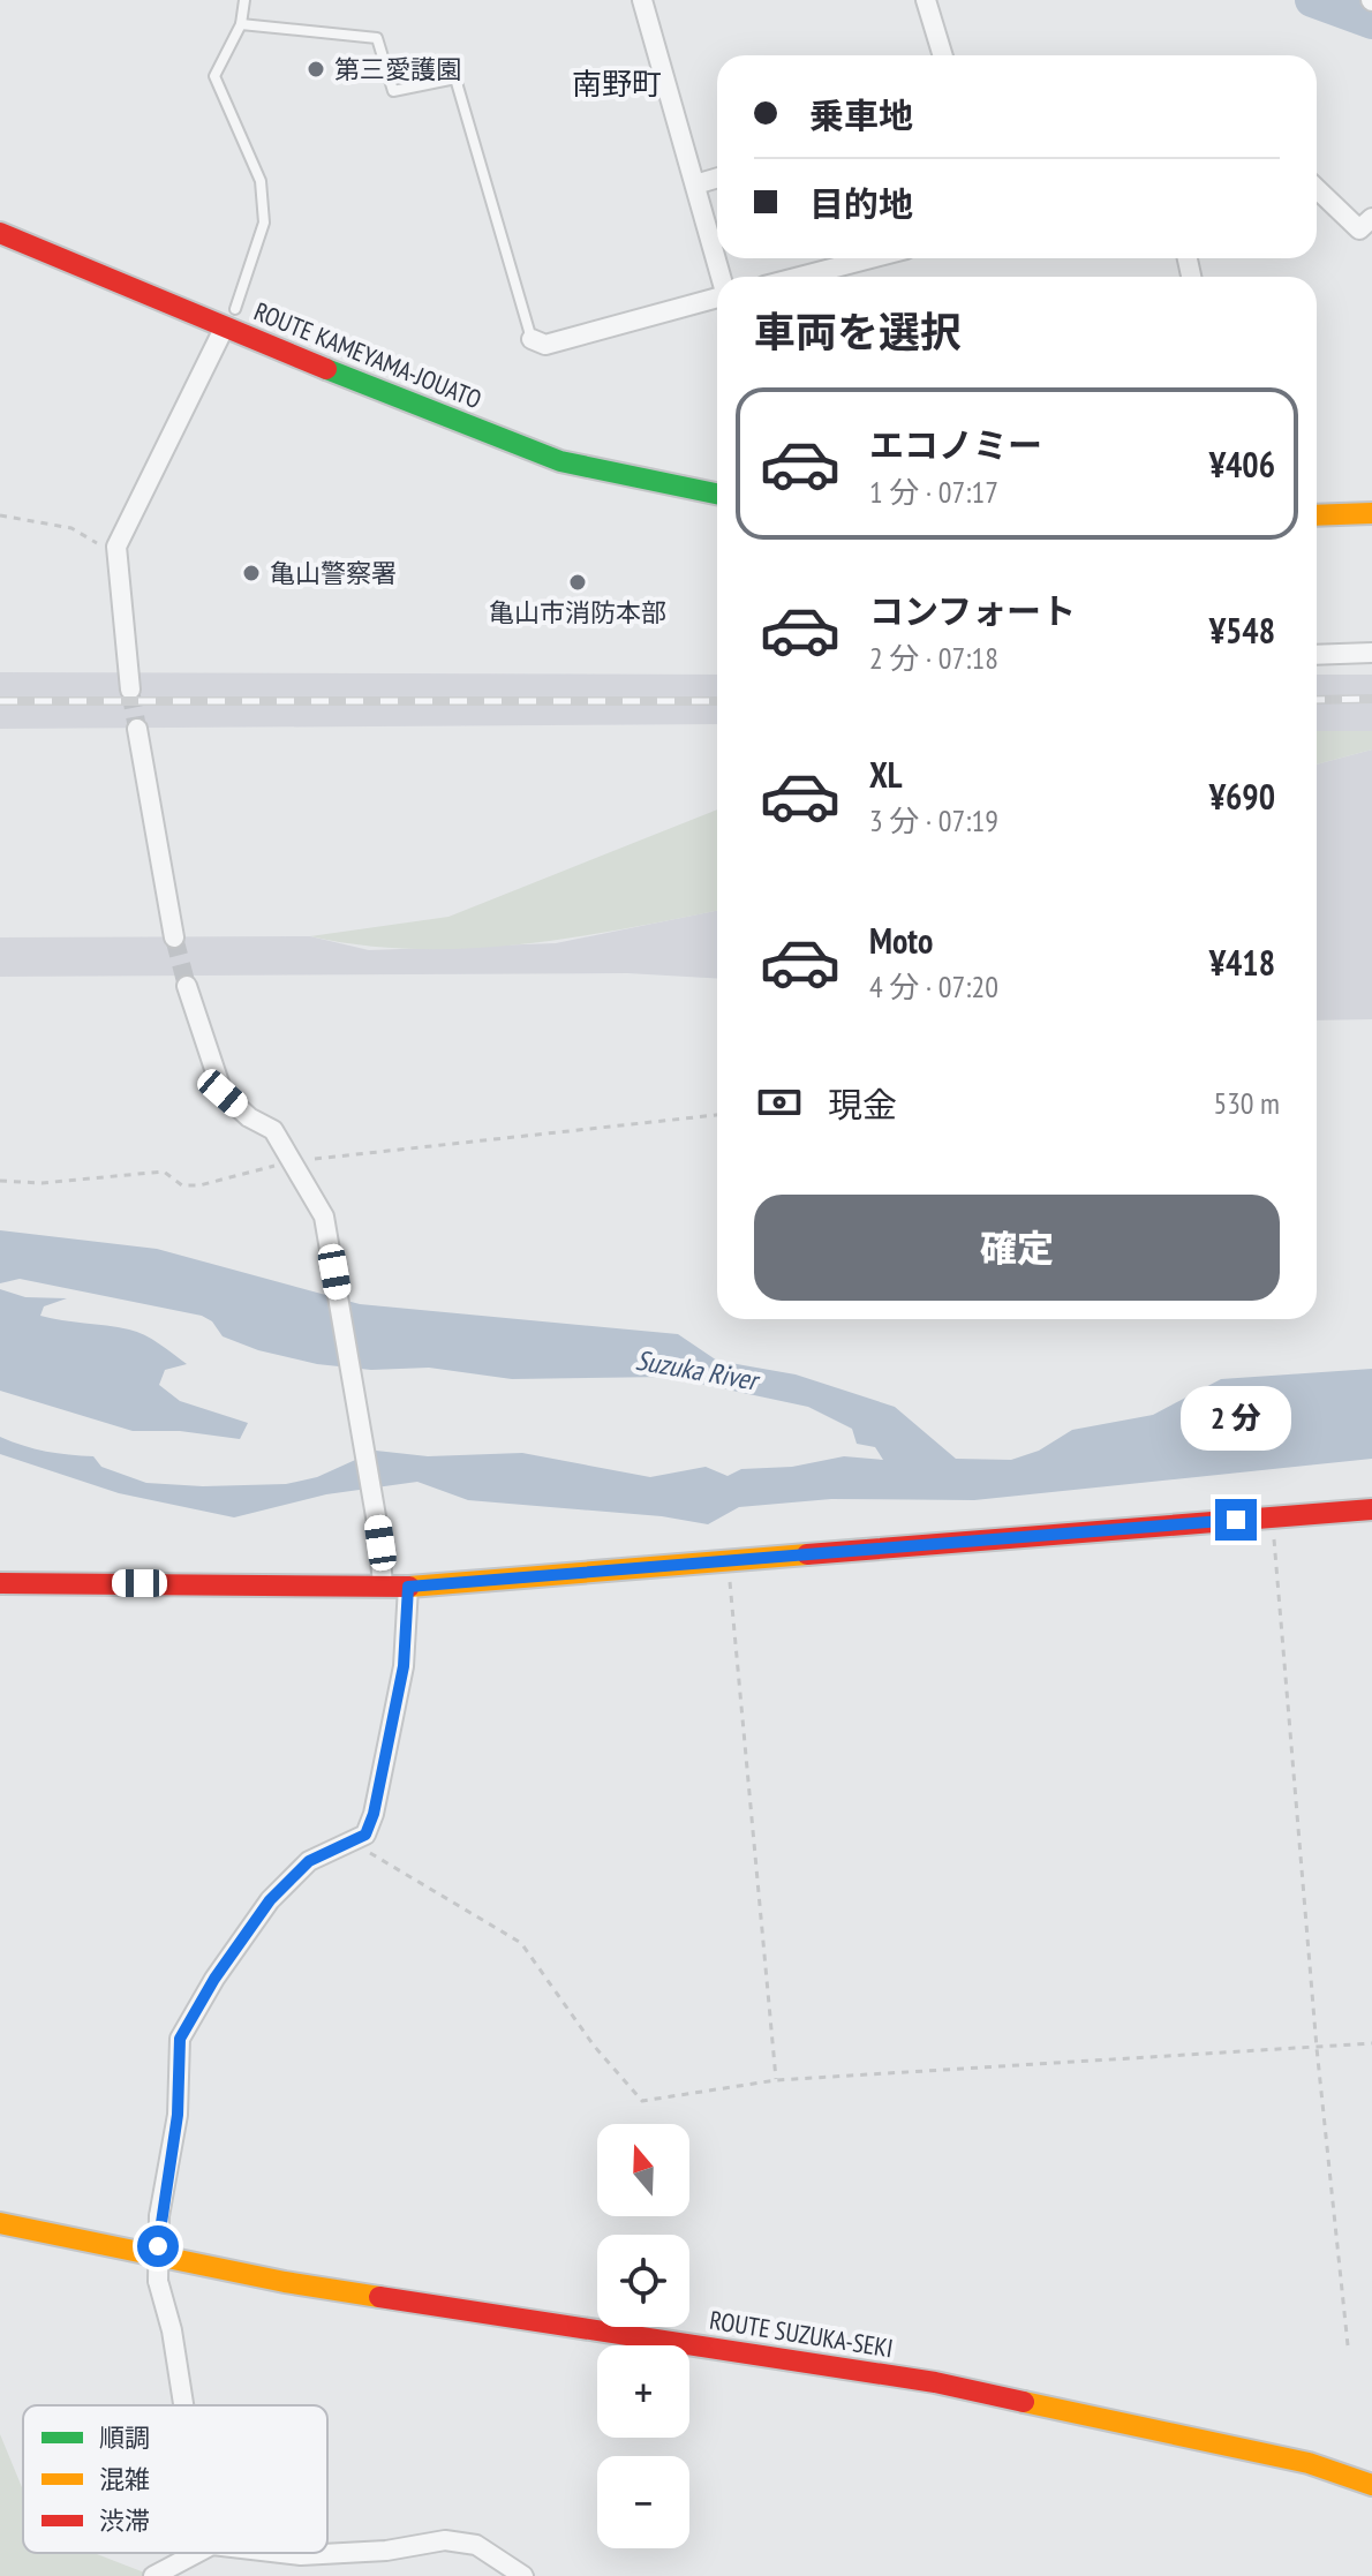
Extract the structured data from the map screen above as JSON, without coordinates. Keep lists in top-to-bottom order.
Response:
{
  "streets": {
    "main road": ["ROUTE KAMEYAMA-JOUATO", "ROUTE SUZUKA-SEKI"]
  },
  "districts": ["南野町"],
  "water": ["Suzuka River"],
  "places": ["第三愛護園", "亀山警察署", "亀山市消防本部"],
  "legend": ["順調", "混雑", "渋滞"],
  "north": "top",
  "page": {
    "banner": ["乗車地", "目的地"],
    "heading": "車両を選択",
    "list": [
      {
        "name": "エコノミー",
        "note": "1 分 · 07:17",
        "value": "¥406"
      },
      {
        "name": "コンフォート",
        "note": "2 分 · 07:18",
        "value": "¥548"
      },
      {
        "name": "XL",
        "note": "3 分 · 07:19",
        "value": "¥690"
      },
      {
        "name": "Moto",
        "note": "4 分 · 07:20",
        "value": "¥418"
      }
    ],
    "pay": ["現金", "530 m"],
    "buttons": "確定",
    "bubble": "2 分",
    "map_buttons": ["+", "−"]
  }
}
